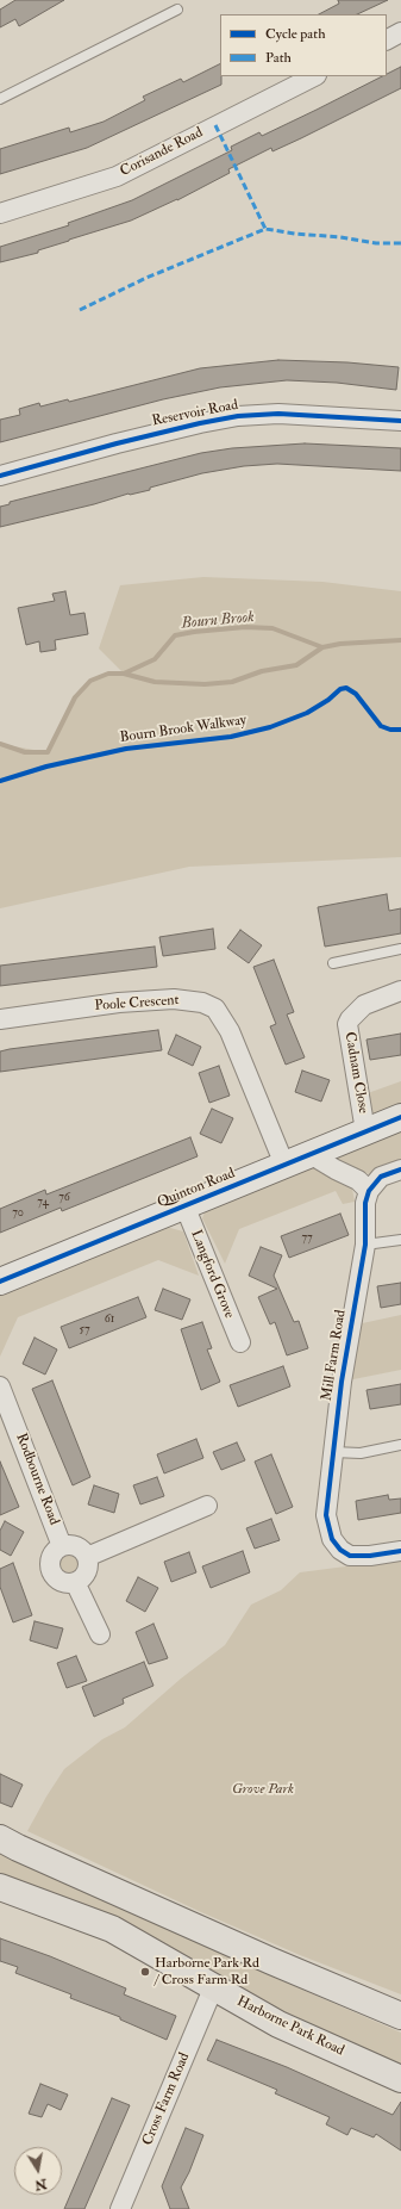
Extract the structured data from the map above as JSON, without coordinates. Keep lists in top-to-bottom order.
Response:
{
  "streets": {
    "main road": ["Harborne Park Road"],
    "street": [
      "Corisande Road",
      "Reservoir Road",
      "Poole Crescent",
      "Cadnam Close",
      "Quinton Road",
      "Langford Grove",
      "Mill Farm Road",
      "Rodbourne Road",
      "Cross Farm Road"
    ],
    "cycle path": ["Bourn Brook Walkway"]
  },
  "crossings": [
    ["Poole Crescent", "Quinton Road"],
    ["Cadnam Close", "Quinton Road"],
    ["Quinton Road", "Langford Grove"],
    ["Harborne Park Road", "Cross Farm Road"]
  ],
  "water": ["Bourn Brook"],
  "parks": ["Grove Park"],
  "places": ["Harborne Park Rd / Cross Farm Rd"],
  "house_numbers": [
    "76",
    "74",
    "70",
    "77",
    "61",
    "57"
  ],
  "legend": ["Cycle path", "Path"],
  "north": "bottom"
}
